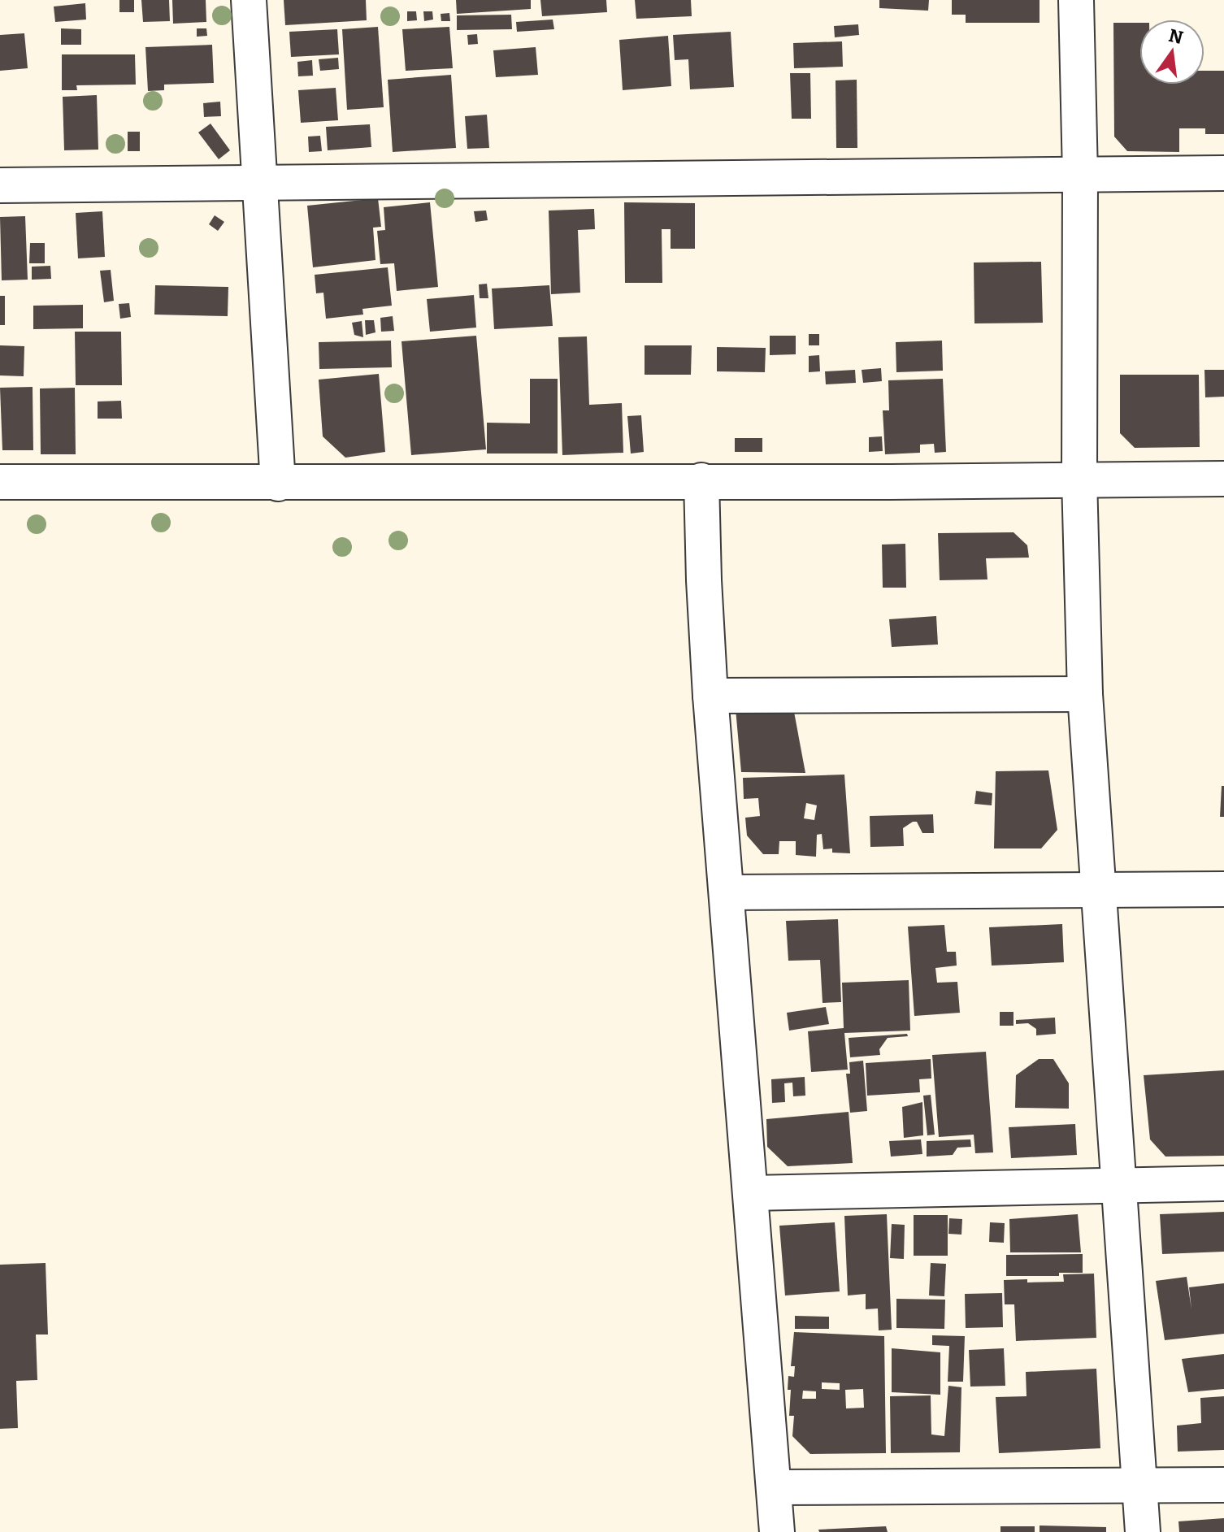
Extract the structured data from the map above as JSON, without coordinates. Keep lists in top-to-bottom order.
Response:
{
  "north": "top"
}
